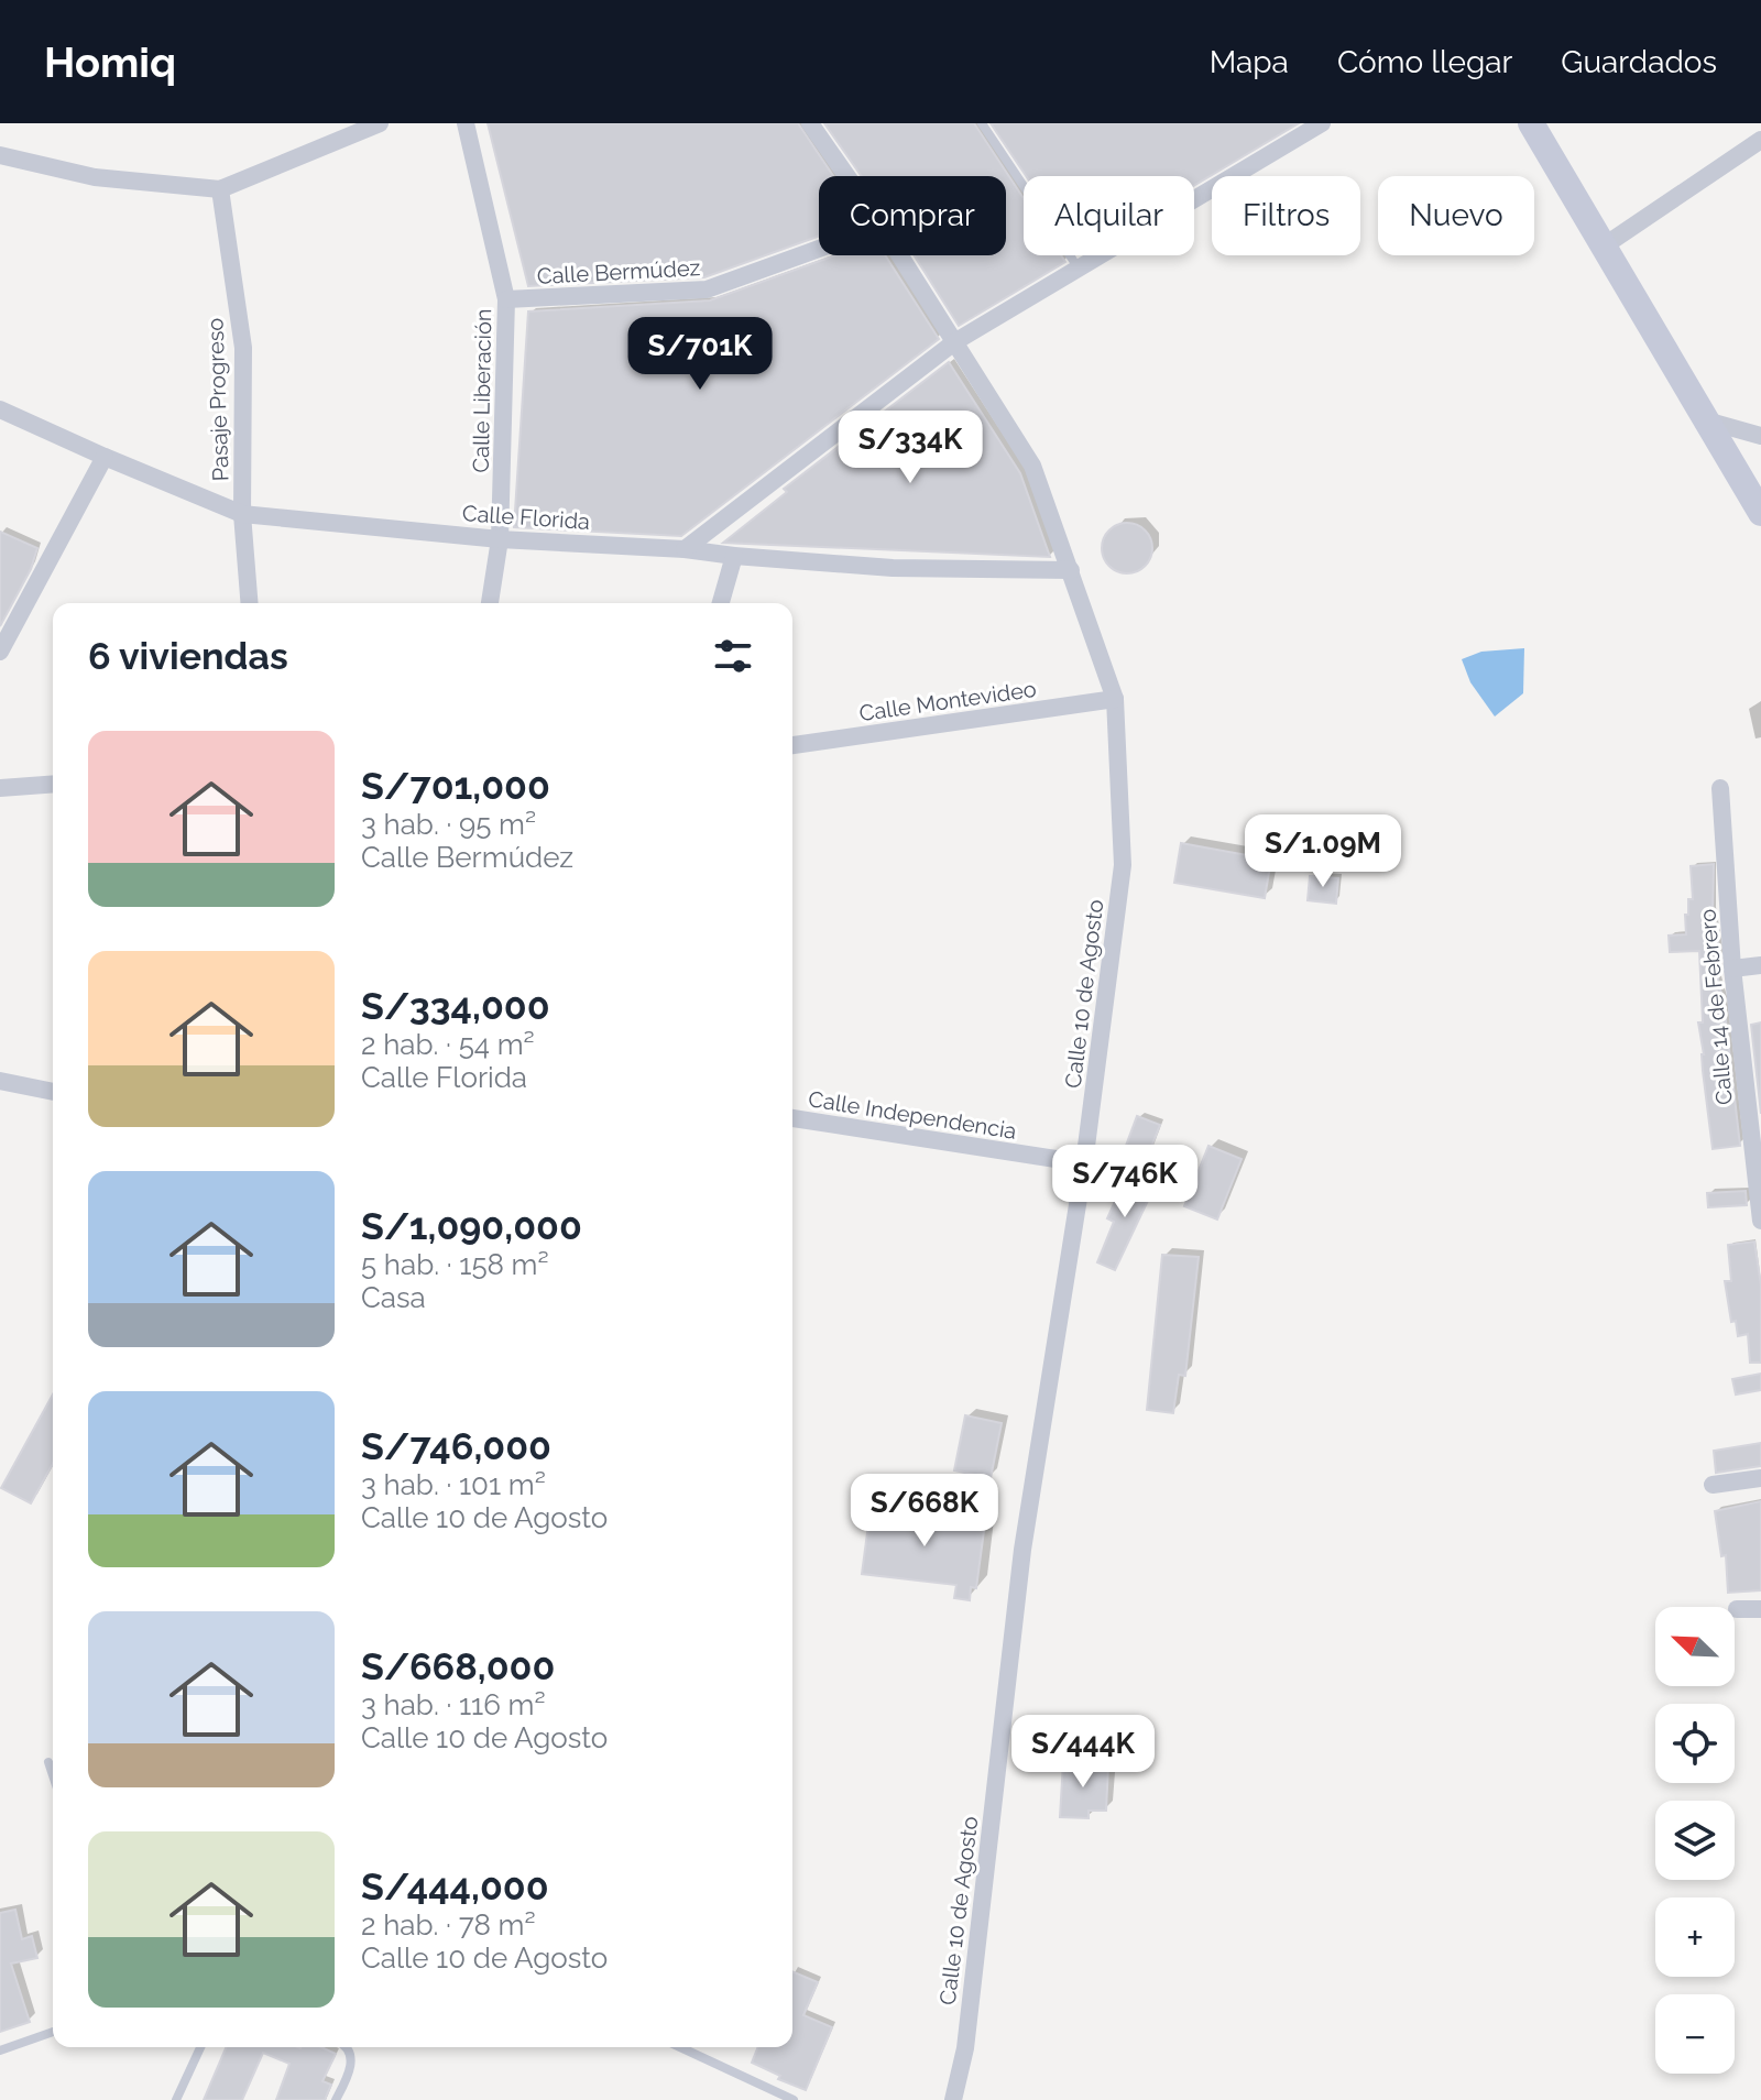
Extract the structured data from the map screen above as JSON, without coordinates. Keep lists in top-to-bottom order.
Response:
{
  "streets": {
    "street": [
      "Calle Bermúdez",
      "Calle Liberación",
      "Pasaje Progreso",
      "Calle Florida",
      "Calle Montevideo",
      "Calle 10 de Agosto",
      "Calle 14 de Febrero",
      "Calle Independencia"
    ]
  },
  "crossings": [
    ["Calle Bermúdez", "Calle Liberación"],
    ["Calle Liberación", "Calle Florida"],
    ["Pasaje Progreso", "Calle Florida"],
    ["Calle Florida", "Calle 10 de Agosto"],
    ["Calle Montevideo", "Calle 10 de Agosto"],
    ["Calle 10 de Agosto", "Calle Independencia"]
  ],
  "north": "top left",
  "page": {
    "header": "Homiq",
    "nav": ["Mapa", "Cómo llegar", "Guardados"],
    "chip": [
      "Comprar",
      "Alquilar",
      "Filtros",
      "Nuevo"
    ],
    "price": [
      "S/701K",
      "S/334K",
      "S/1.09M",
      "S/746K",
      "S/668K",
      "S/444K"
    ],
    "heading": "6 viviendas",
    "list": [
      {
        "name": "S/701,000",
        "note": "3 hab. · 95 m² · Calle Bermúdez"
      },
      {
        "name": "S/334,000",
        "note": "2 hab. · 54 m² · Calle Florida"
      },
      {
        "name": "S/1,090,000",
        "note": "5 hab. · 158 m² · Casa"
      },
      {
        "name": "S/746,000",
        "note": "3 hab. · 101 m² · Calle 10 de Agosto"
      },
      {
        "name": "S/668,000",
        "note": "3 hab. · 116 m² · Calle 10 de Agosto"
      },
      {
        "name": "S/444,000",
        "note": "2 hab. · 78 m² · Calle 10 de Agosto"
      }
    ],
    "map_buttons": ["+", "−"]
  }
}
